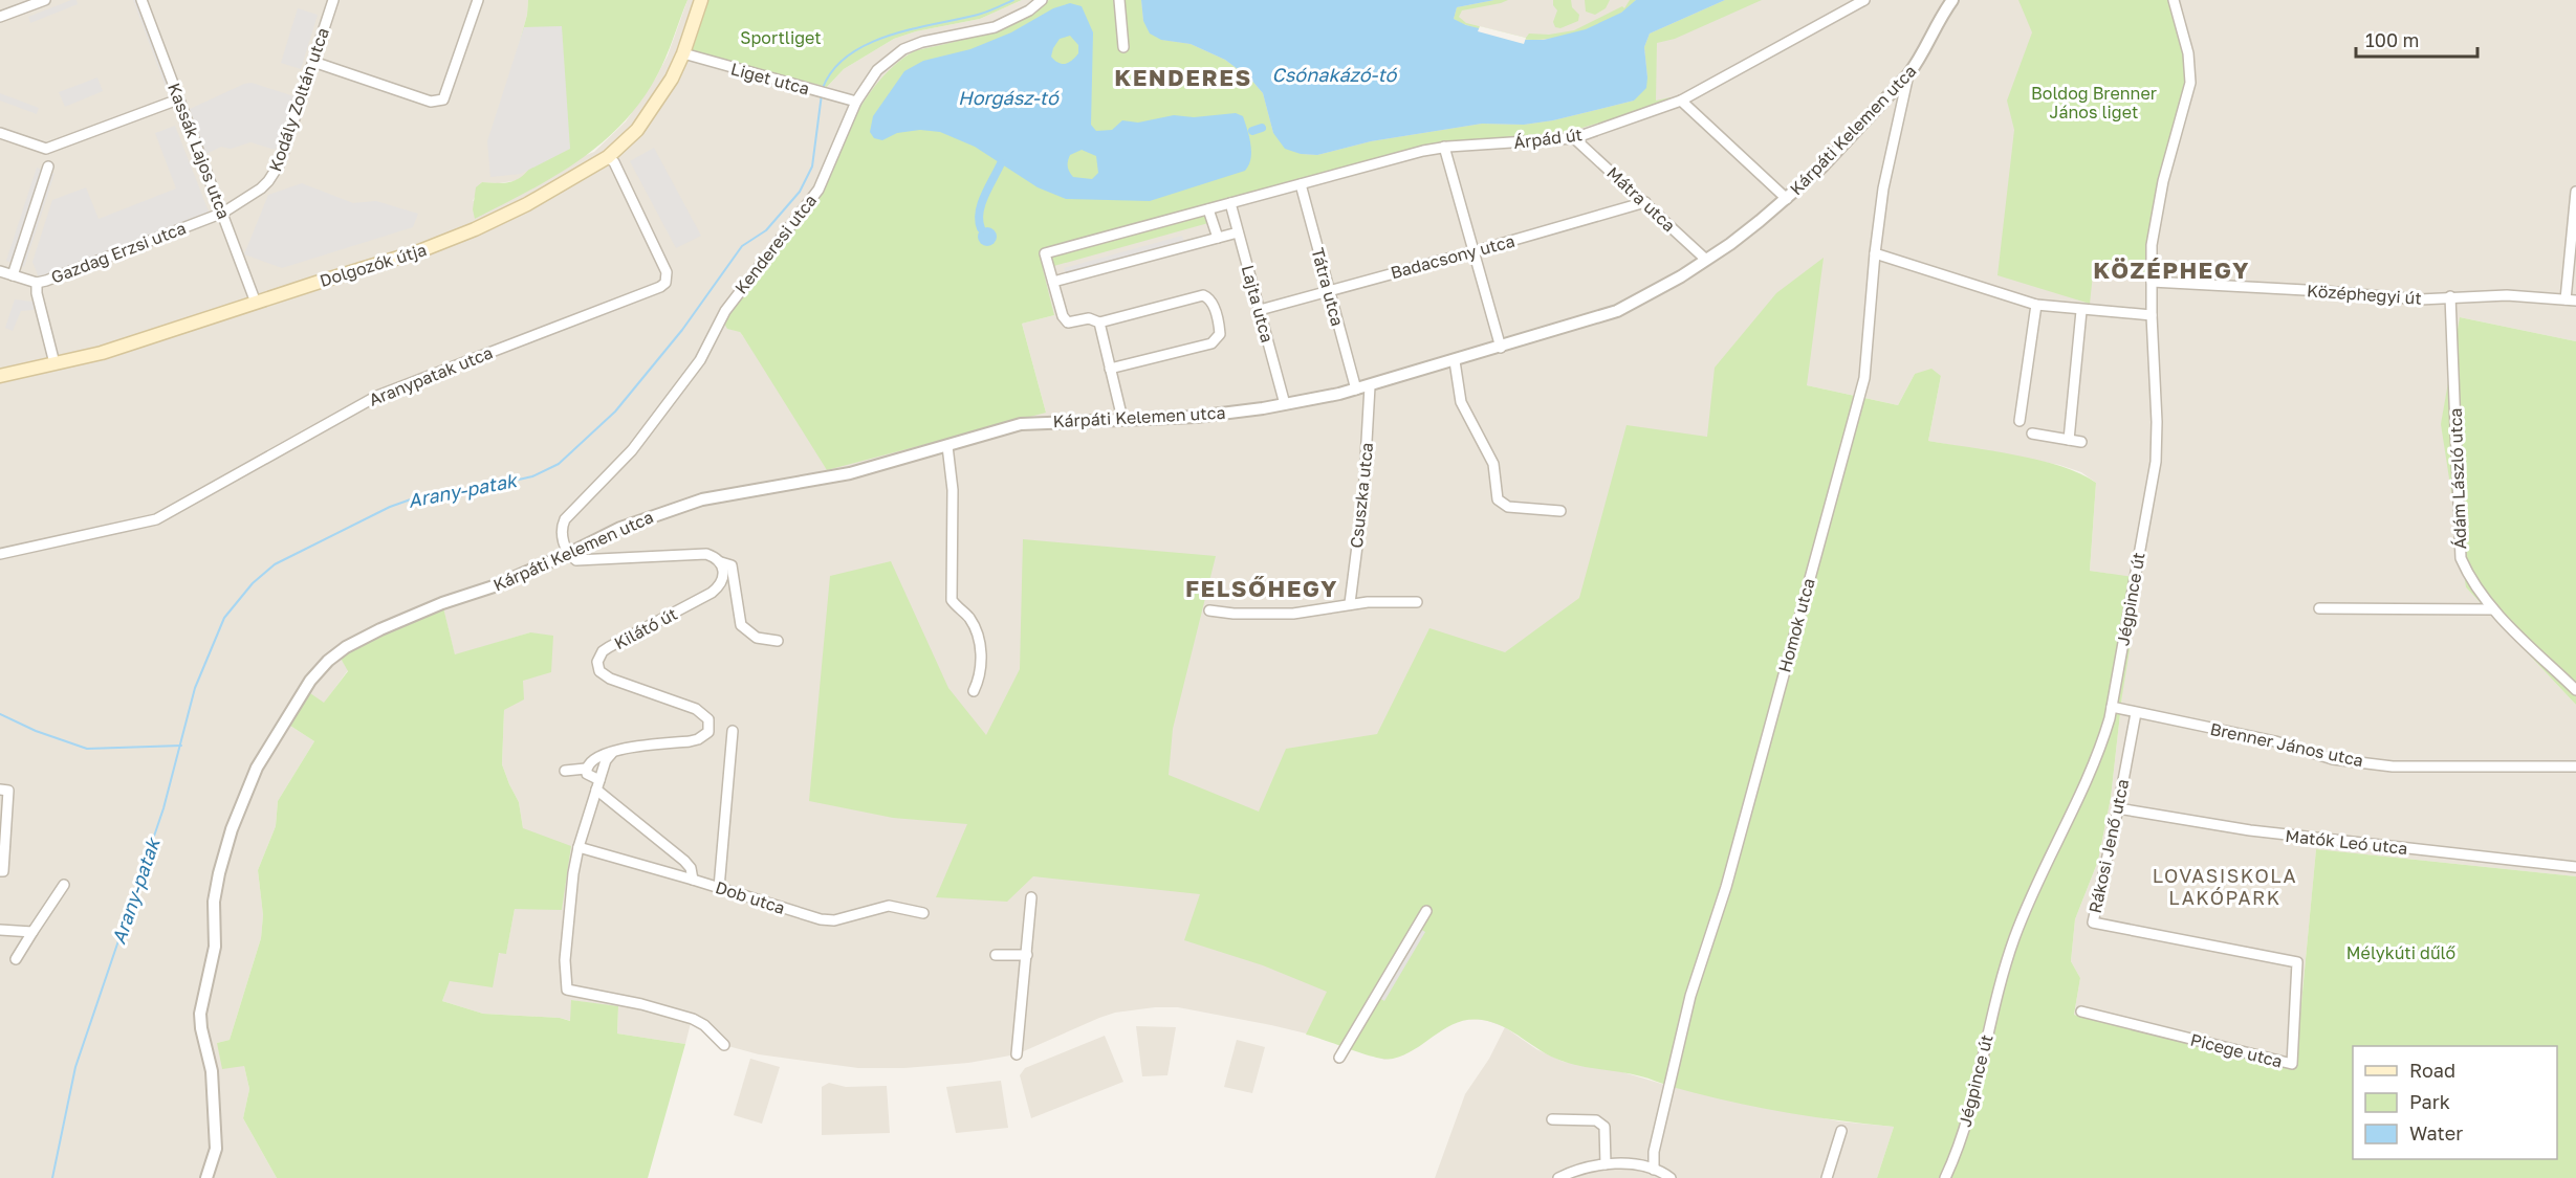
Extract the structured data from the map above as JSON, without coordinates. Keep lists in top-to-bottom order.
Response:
{
  "streets": {
    "main road": ["Dolgozók útja"],
    "street": [
      "Liget utca",
      "Kodály Zoltán utca",
      "Kárpáti Kelemen utca",
      "Árpád út",
      "Kassák Lajos utca",
      "Mátra utca",
      "Kenderesi utca",
      "Gazdag Erzsi utca",
      "Badacsony utca",
      "Tátra utca",
      "Középhegyi út",
      "Lajta utca",
      "Aranypatak utca",
      "Ádám László utca",
      "Csuszka utca",
      "Jégpince út",
      "Homok utca",
      "Kilátó út",
      "Brenner János utca",
      "Matók Leó utca",
      "Rákosi Jenő utca",
      "Dob utca",
      "Picege utca"
    ]
  },
  "crossings": [
    ["Liget utca", "Kenderesi utca"],
    ["Liget utca", "Dolgozók útja"],
    ["Kodály Zoltán utca", "Kassák Lajos utca"],
    ["Kodály Zoltán utca", "Gazdag Erzsi utca"],
    ["Kárpáti Kelemen utca", "Mátra utca"],
    ["Kárpáti Kelemen utca", "Kenderesi utca"],
    ["Kárpáti Kelemen utca", "Tátra utca"],
    ["Kárpáti Kelemen utca", "Lajta utca"],
    ["Kárpáti Kelemen utca", "Csuszka utca"],
    ["Kárpáti Kelemen utca", "Homok utca"],
    ["Árpád út", "Mátra utca"],
    ["Árpád út", "Tátra utca"],
    ["Árpád út", "Lajta utca"],
    ["Kassák Lajos utca", "Gazdag Erzsi utca"],
    ["Kassák Lajos utca", "Dolgozók útja"],
    ["Mátra utca", "Badacsony utca"],
    ["Badacsony utca", "Tátra utca"],
    ["Badacsony utca", "Lajta utca"],
    ["Dolgozók útja", "Aranypatak utca"],
    ["Középhegyi út", "Ádám László utca"],
    ["Középhegyi út", "Jégpince út"],
    ["Jégpince út", "Brenner János utca"],
    ["Brenner János utca", "Rákosi Jenő utca"],
    ["Matók Leó utca", "Rákosi Jenő utca"],
    ["Rákosi Jenő utca", "Picege utca"]
  ],
  "districts": [
    "KENDERES",
    "KÖZÉPHEGY",
    "FELSŐHEGY",
    "LOVASISKOLA LAKÓPARK"
  ],
  "water": ["Csónakázó-tó", "Horgász-tó", "Arany-patak"],
  "parks": ["Sportliget", "Boldog Brenner János liget", "Mélykúti dűlő"],
  "legend": ["Road", "Park", "Water"],
  "scale_bar": "100 m"
}
